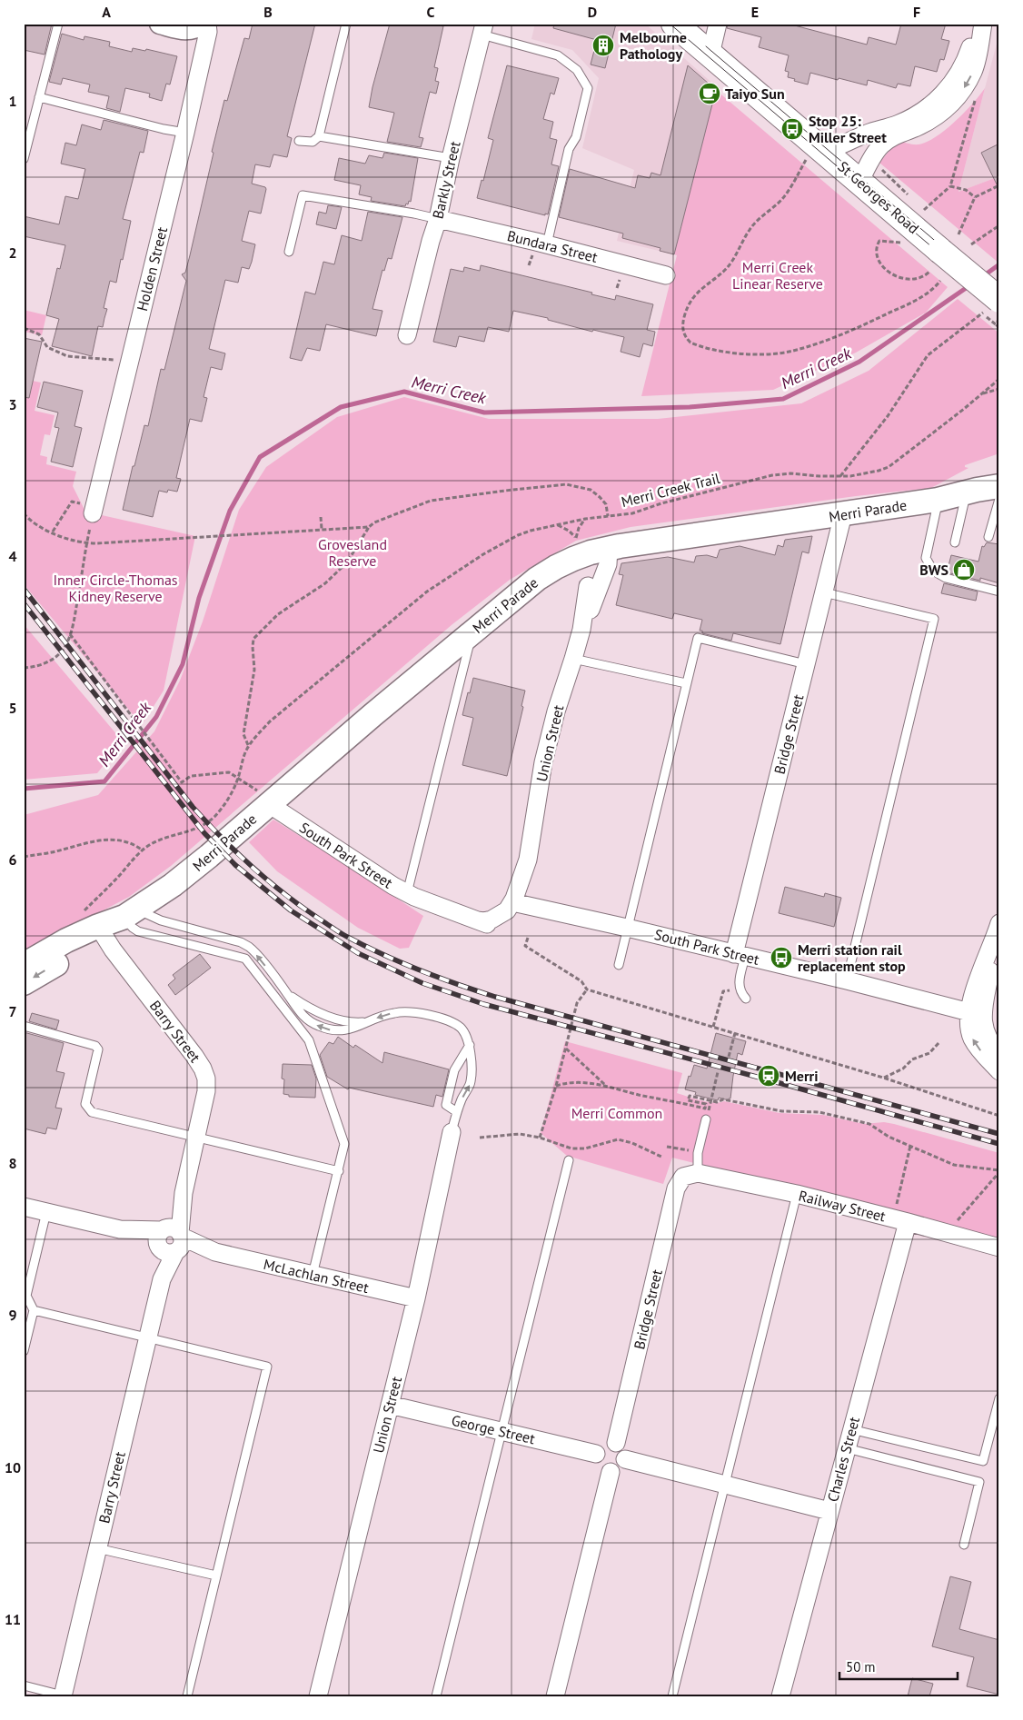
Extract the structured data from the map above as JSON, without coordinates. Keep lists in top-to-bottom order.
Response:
{
  "streets": {
    "highway": ["St Georges Road"],
    "main road": ["Merri Parade"],
    "street": [
      "Barkly Street",
      "Bundara Street",
      "Holden Street",
      "Bridge Street",
      "Union Street",
      "South Park Street",
      "Barry Street",
      "Railway Street",
      "McLachlan Street",
      "George Street",
      "Charles Street"
    ],
    "path": ["Merri Creek Trail"]
  },
  "crossings": [
    ["Barkly Street", "Bundara Street"],
    ["Merri Parade", "Bridge Street"],
    ["Merri Parade", "Union Street"],
    ["Merri Parade", "South Park Street"],
    ["Merri Parade", "Barry Street"],
    ["Bridge Street", "South Park Street"],
    ["Bridge Street", "Railway Street"],
    ["Bridge Street", "George Street"],
    ["Union Street", "South Park Street"],
    ["Union Street", "McLachlan Street"],
    ["Union Street", "George Street"],
    ["Barry Street", "McLachlan Street"],
    ["Railway Street", "Charles Street"]
  ],
  "water": ["Merri Creek"],
  "parks": [
    "Merri Creek Linear Reserve",
    "Grovesland Reserve",
    "Inner Circle-Thomas Kidney Reserve",
    "Merri Common"
  ],
  "places": {
    "building": ["Melbourne Pathology"],
    "cafe": ["Taiyo Sun"],
    "bus stop": ["Stop 25: Miller Street", "Merri station rail replacement stop"],
    "shop": ["BWS"],
    "station": ["Merri"]
  },
  "scale_bar": "50 m",
  "grid": {
    "columns": [
      "A",
      "B",
      "C",
      "D",
      "E",
      "F"
    ],
    "rows": [
      "1",
      "2",
      "3",
      "4",
      "5",
      "6",
      "7",
      "8",
      "9",
      "10",
      "11"
    ]
  }
}
